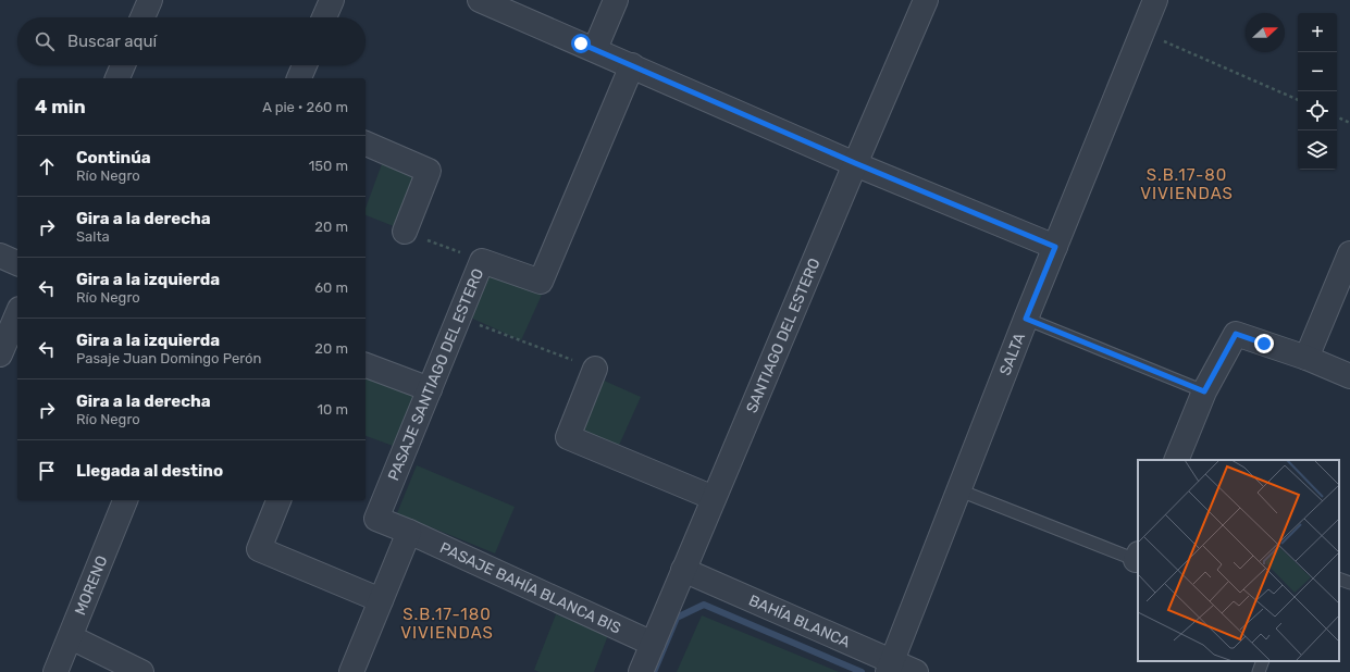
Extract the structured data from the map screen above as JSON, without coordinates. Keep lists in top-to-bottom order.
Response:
{
  "streets": {
    "street": [
      "SANTIAGO DEL ESTERO",
      "SALTA",
      "PASAJE SANTIAGO DEL ESTERO",
      "MORENO",
      "PASAJE BAHÍA BLANCA BIS",
      "BAHÍA BLANCA"
    ]
  },
  "crossings": [
    ["SANTIAGO DEL ESTERO", "PASAJE BAHÍA BLANCA BIS"],
    ["SANTIAGO DEL ESTERO", "BAHÍA BLANCA"],
    ["SALTA", "BAHÍA BLANCA"],
    ["PASAJE SANTIAGO DEL ESTERO", "PASAJE BAHÍA BLANCA BIS"]
  ],
  "districts": ["S.B.17-80 VIVIENDAS", "S.B.17-180 VIVIENDAS"],
  "north": "right",
  "page": {
    "map_buttons": ["+", "−"],
    "search": "Buscar aquí",
    "heading": ["4 min", "A pie · 260 m"],
    "list": [
      ["Continúa", "Río Negro", "150 m"],
      ["Gira a la derecha", "Salta", "20 m"],
      ["Gira a la izquierda", "Río Negro", "60 m"],
      ["Gira a la izquierda", "Pasaje Juan Domingo Perón", "20 m"],
      ["Gira a la derecha", "Río Negro", "10 m"],
      "Llegada al destino"
    ]
  }
}
